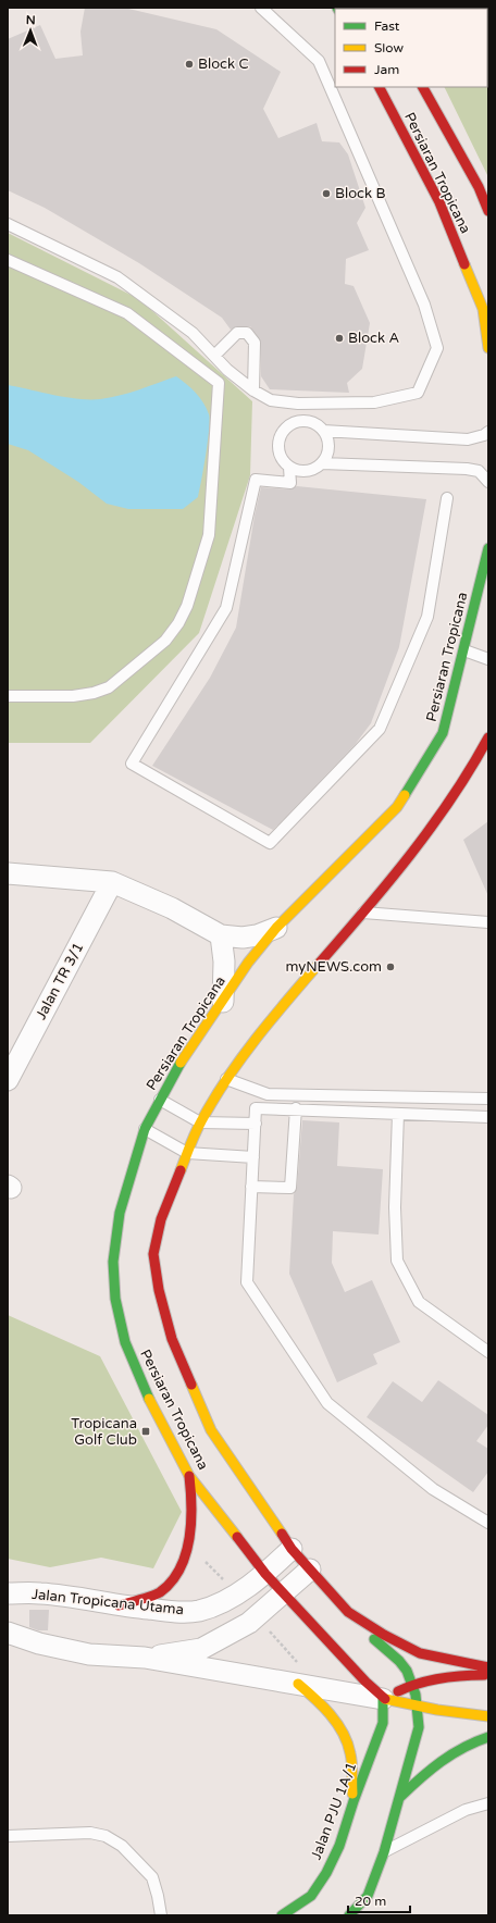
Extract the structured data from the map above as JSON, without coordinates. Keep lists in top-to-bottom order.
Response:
{
  "streets": {
    "main road": ["Persiaran Tropicana", "Jalan PJU 1A/1"],
    "street": ["Jalan TR 3/1", "Jalan Tropicana Utama"]
  },
  "crossings": [
    ["Persiaran Tropicana", "Jalan Tropicana Utama"],
    ["Persiaran Tropicana", "Jalan PJU 1A/1"]
  ],
  "places": {
    "other": [
      "Block C",
      "Block B",
      "Block A",
      "myNEWS.com"
    ],
    "transit": ["Tropicana Golf Club"]
  },
  "legend": ["Fast", "Slow", "Jam"],
  "scale_bar": "20 m",
  "north": "top"
}
